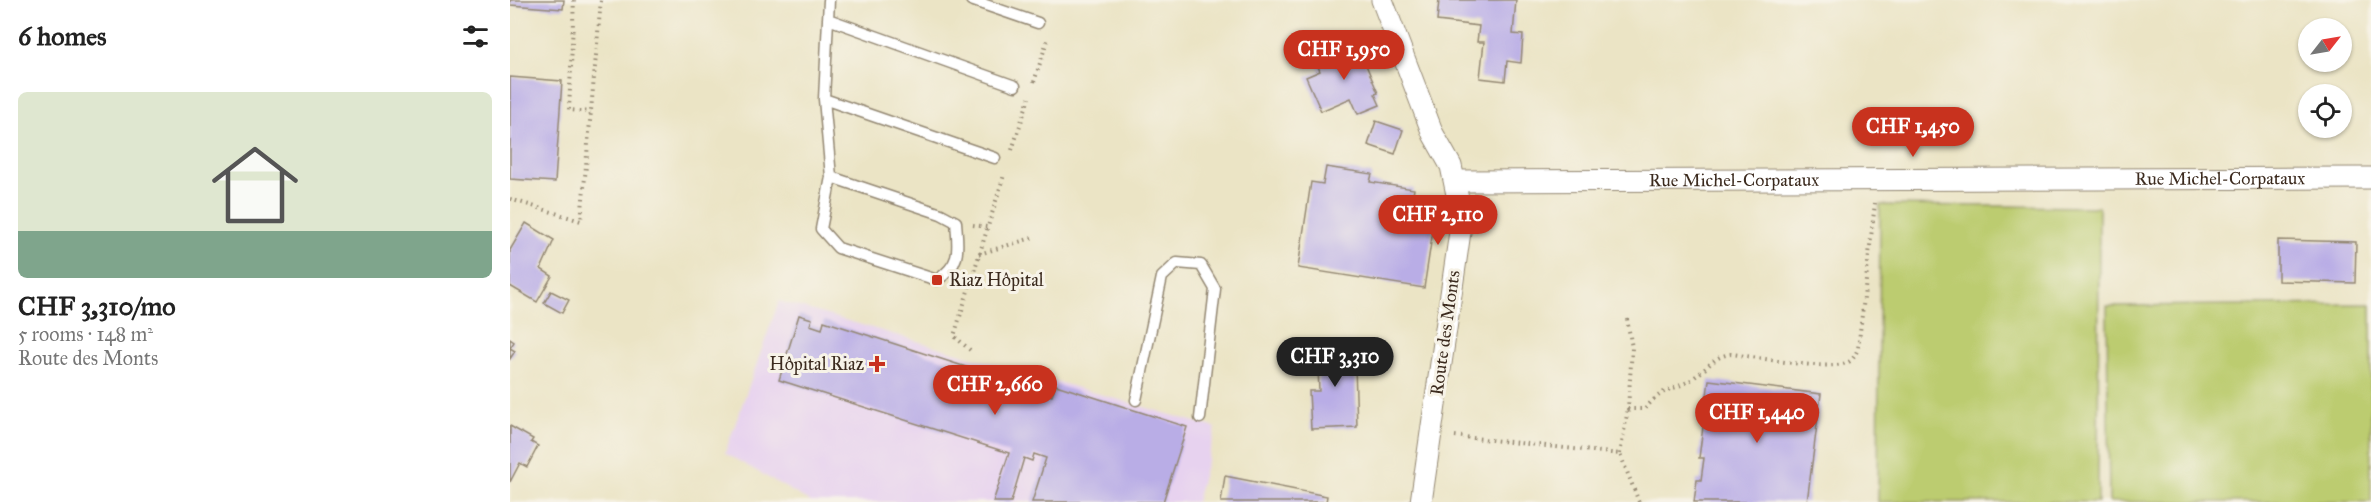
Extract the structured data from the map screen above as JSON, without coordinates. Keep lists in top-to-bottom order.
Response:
{
  "streets": {
    "street": ["Rue Michel-Corpataux", "Route des Monts"]
  },
  "crossings": [
    ["Rue Michel-Corpataux", "Route des Monts"]
  ],
  "places": {
    "transit": ["Riaz Hôpital"],
    "health": ["Hôpital Riaz"]
  },
  "north": "top right",
  "page": {
    "heading": "6 homes",
    "price": [
      "CHF 1,950",
      "CHF 1,450",
      "CHF 2,110",
      "CHF 3,310",
      "CHF 2,660",
      "CHF 1,440"
    ],
    "list": [
      {
        "name": "CHF 3,310/mo",
        "note": "5 rooms · 148 m² · Route des Monts"
      }
    ]
  }
}
